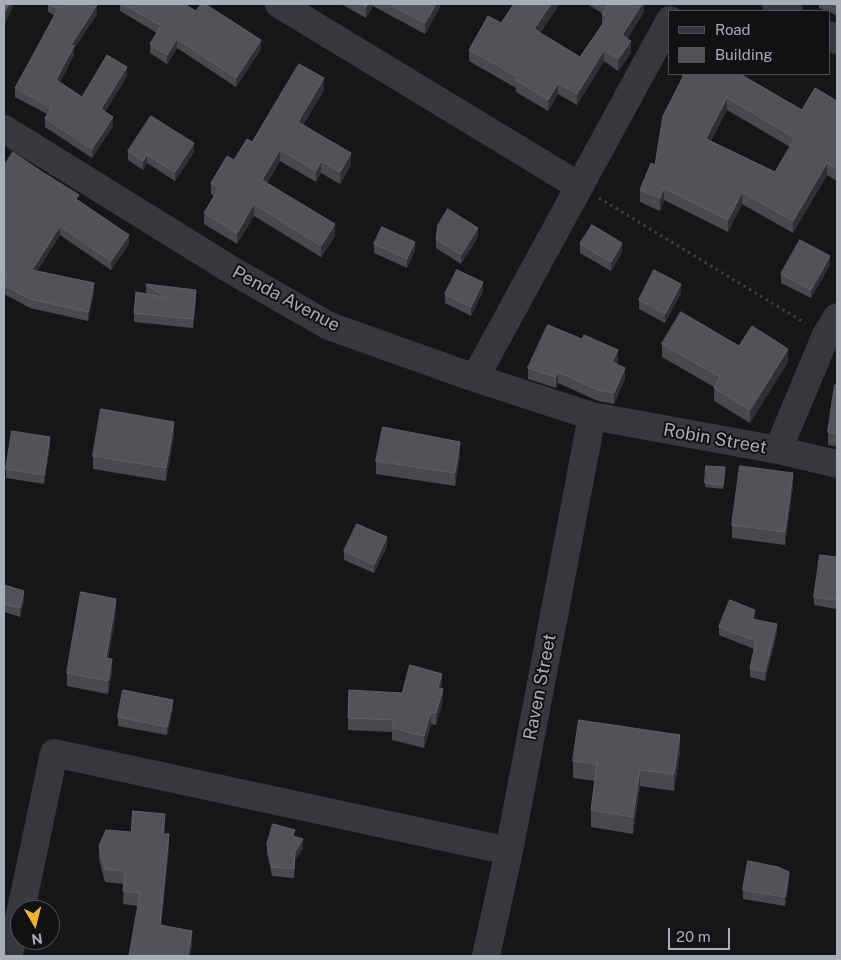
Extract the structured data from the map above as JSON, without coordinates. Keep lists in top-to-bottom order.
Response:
{
  "streets": {
    "street": ["Penda Avenue", "Robin Street", "Raven Street"]
  },
  "crossings": [
    ["Penda Avenue", "Robin Street"],
    ["Penda Avenue", "Raven Street"],
    ["Robin Street", "Raven Street"]
  ],
  "legend": ["Road", "Building"],
  "scale_bar": "20 m",
  "north": "bottom"
}
